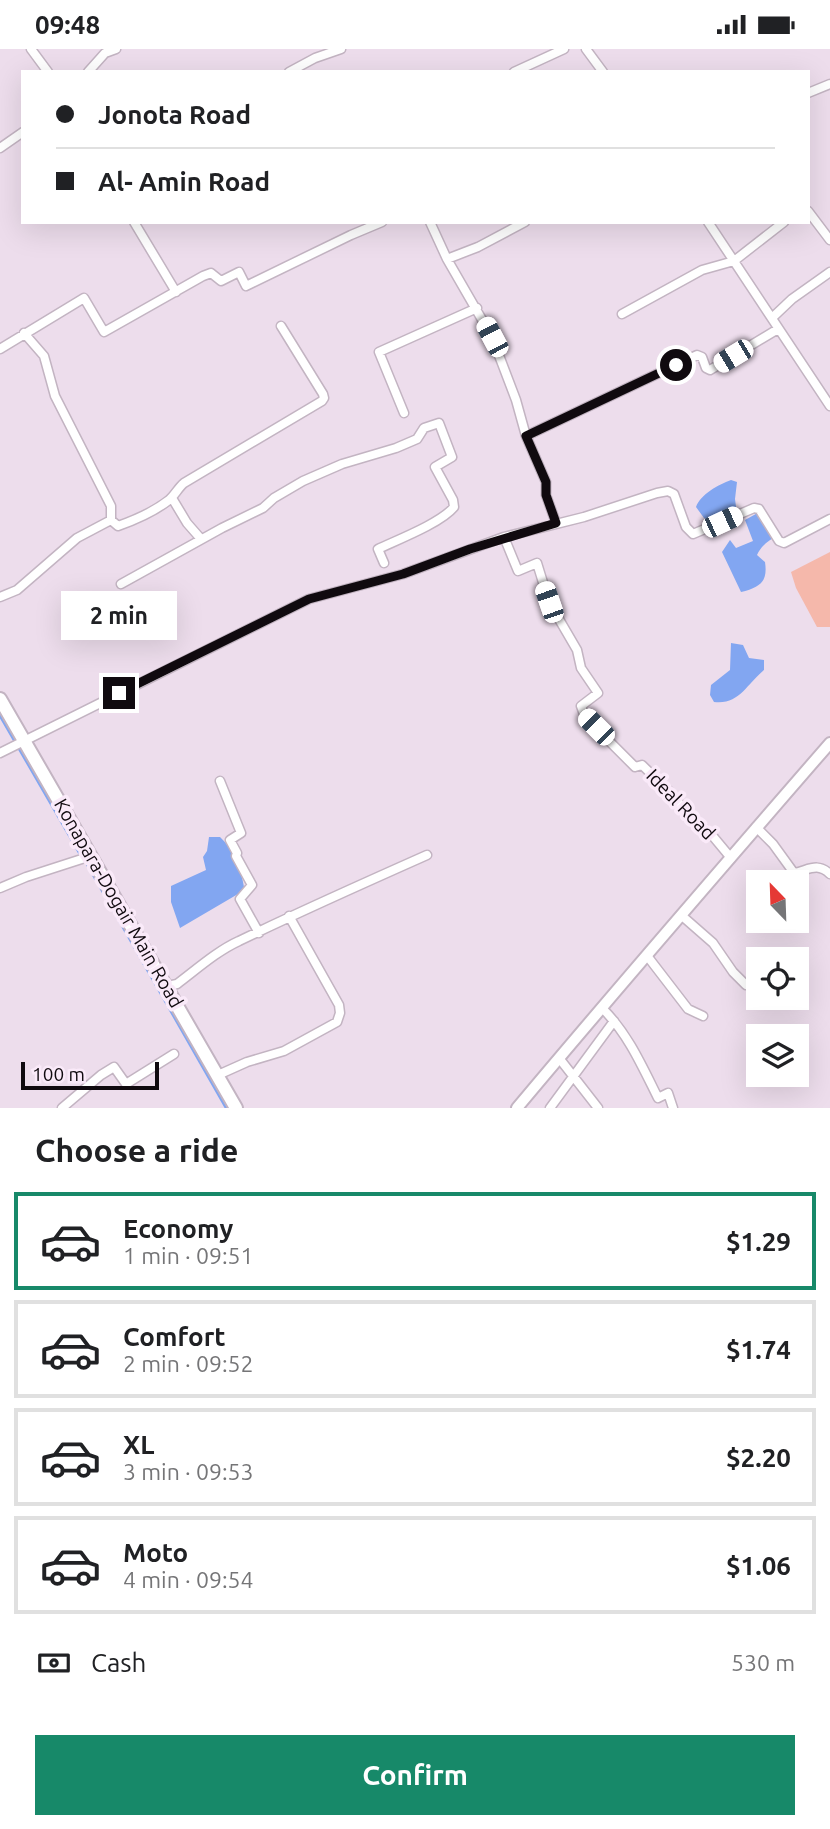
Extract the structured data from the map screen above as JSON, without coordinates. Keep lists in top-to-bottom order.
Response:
{
  "streets": {
    "main road": ["Konapara-Dogair Main Road"],
    "street": ["Ideal Road"]
  },
  "scale_bar": "100 m",
  "north": "top left",
  "page": {
    "status": "09:48",
    "banner": ["Jonota Road", "Al- Amin Road"],
    "bubble": "2 min",
    "scale": "100 m",
    "heading": "Choose a ride",
    "list": [
      {
        "name": "Economy",
        "note": "1 min · 09:51",
        "value": "$1.29"
      },
      {
        "name": "Comfort",
        "note": "2 min · 09:52",
        "value": "$1.74"
      },
      {
        "name": "XL",
        "note": "3 min · 09:53",
        "value": "$2.20"
      },
      {
        "name": "Moto",
        "note": "4 min · 09:54",
        "value": "$1.06"
      }
    ],
    "pay": ["Cash", "530 m"],
    "buttons": "Confirm"
  }
}
